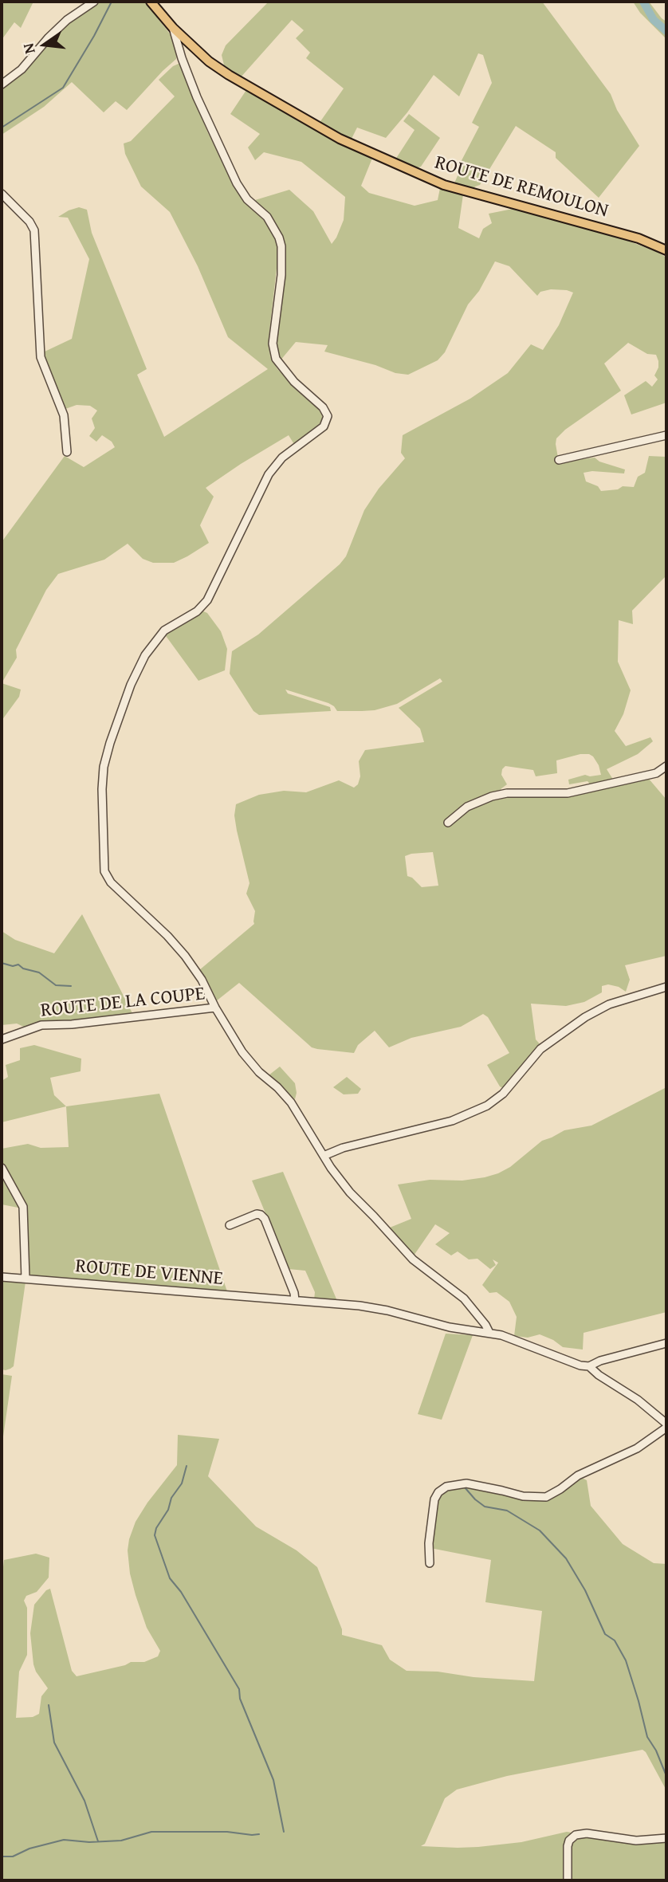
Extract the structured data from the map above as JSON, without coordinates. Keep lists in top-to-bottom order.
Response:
{
  "streets": {
    "main road": ["ROUTE DE REMOULON"],
    "street": ["ROUTE DE LA COUPE", "ROUTE DE VIENNE"]
  },
  "north": "left"
}
